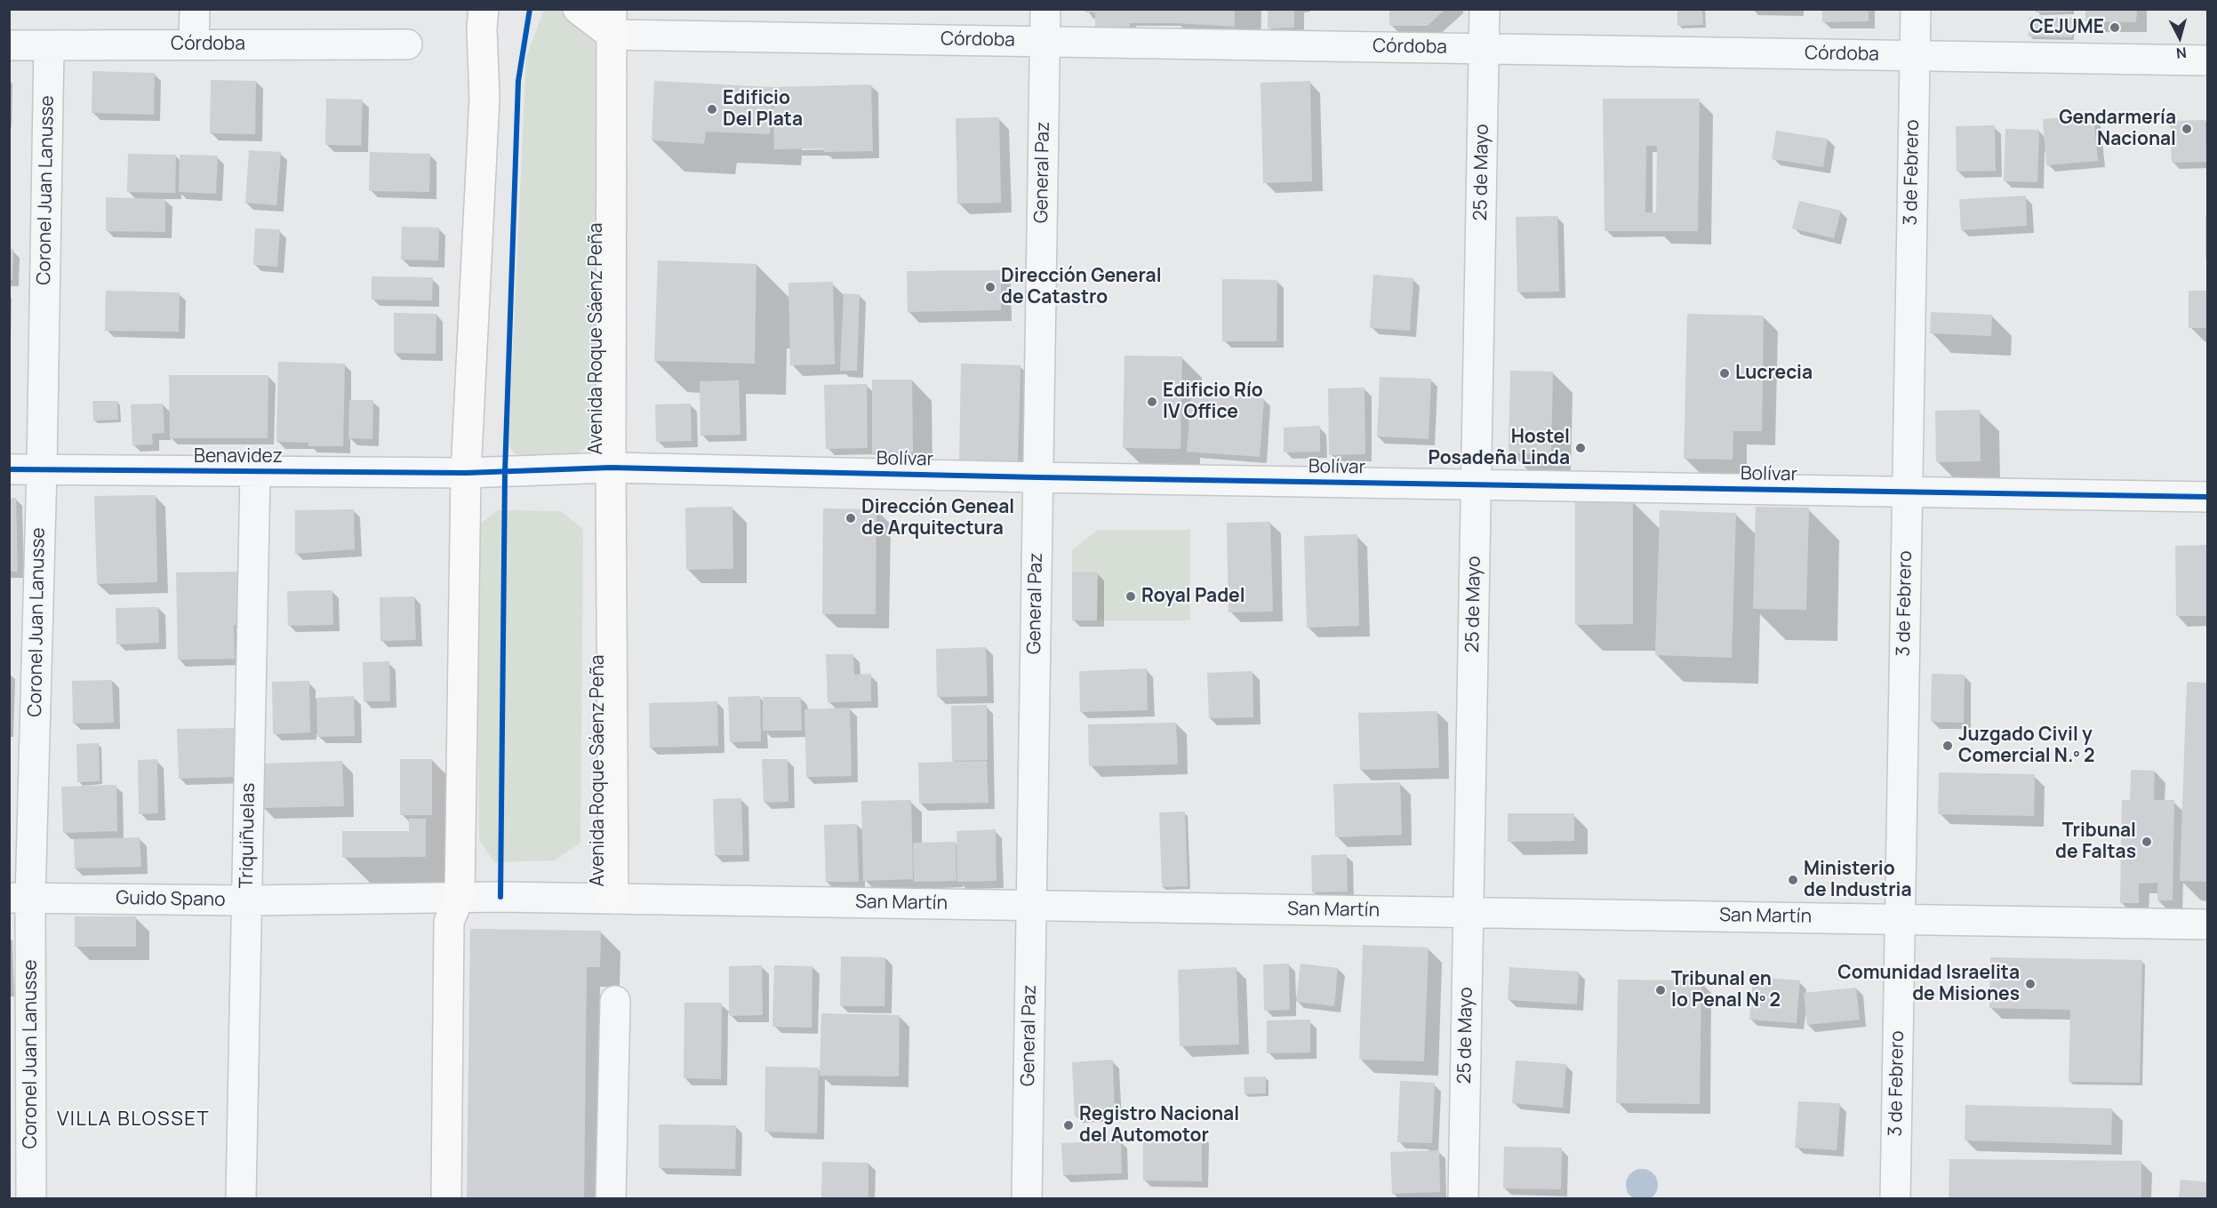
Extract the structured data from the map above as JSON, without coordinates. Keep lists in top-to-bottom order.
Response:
{
  "streets": {
    "main road": ["Avenida Roque Sáenz Peña"],
    "street": [
      "Córdoba",
      "General Paz",
      "25 de Mayo",
      "3 de Febrero",
      "Coronel Juan Lanusse",
      "Benavidez",
      "Bolívar",
      "Triquiñuelas",
      "Guido Spano",
      "San Martín"
    ]
  },
  "crossings": [
    ["Córdoba", "General Paz"],
    ["Córdoba", "25 de Mayo"],
    ["Córdoba", "3 de Febrero"],
    ["Córdoba", "Coronel Juan Lanusse"],
    ["Córdoba", "Avenida Roque Sáenz Peña"],
    ["General Paz", "Bolívar"],
    ["General Paz", "San Martín"],
    ["25 de Mayo", "Bolívar"],
    ["25 de Mayo", "San Martín"],
    ["3 de Febrero", "Bolívar"],
    ["3 de Febrero", "San Martín"],
    ["Coronel Juan Lanusse", "Benavidez"],
    ["Coronel Juan Lanusse", "Guido Spano"],
    ["Avenida Roque Sáenz Peña", "Bolívar"],
    ["Avenida Roque Sáenz Peña", "San Martín"],
    ["Benavidez", "Bolívar"],
    ["Benavidez", "Triquiñuelas"],
    ["Triquiñuelas", "Guido Spano"],
    ["Guido Spano", "San Martín"]
  ],
  "districts": ["VILLA BLOSSET"],
  "places": [
    "CEJUME",
    "Edificio Del Plata",
    "Gendarmería Nacional",
    "Dirección General de Catastro",
    "Lucrecia",
    "Edificio Río IV Office",
    "Hostel Posadeña Linda",
    "Dirección Geneal de Arquitectura",
    "Royal Padel",
    "Juzgado Civil y Comercial N.º 2",
    "Tribunal de Faltas",
    "Ministerio de Industria",
    "Comunidad Israelita de Misiones",
    "Tribunal en lo Penal Nº 2",
    "Registro Nacional del Automotor"
  ],
  "north": "bottom"
}
